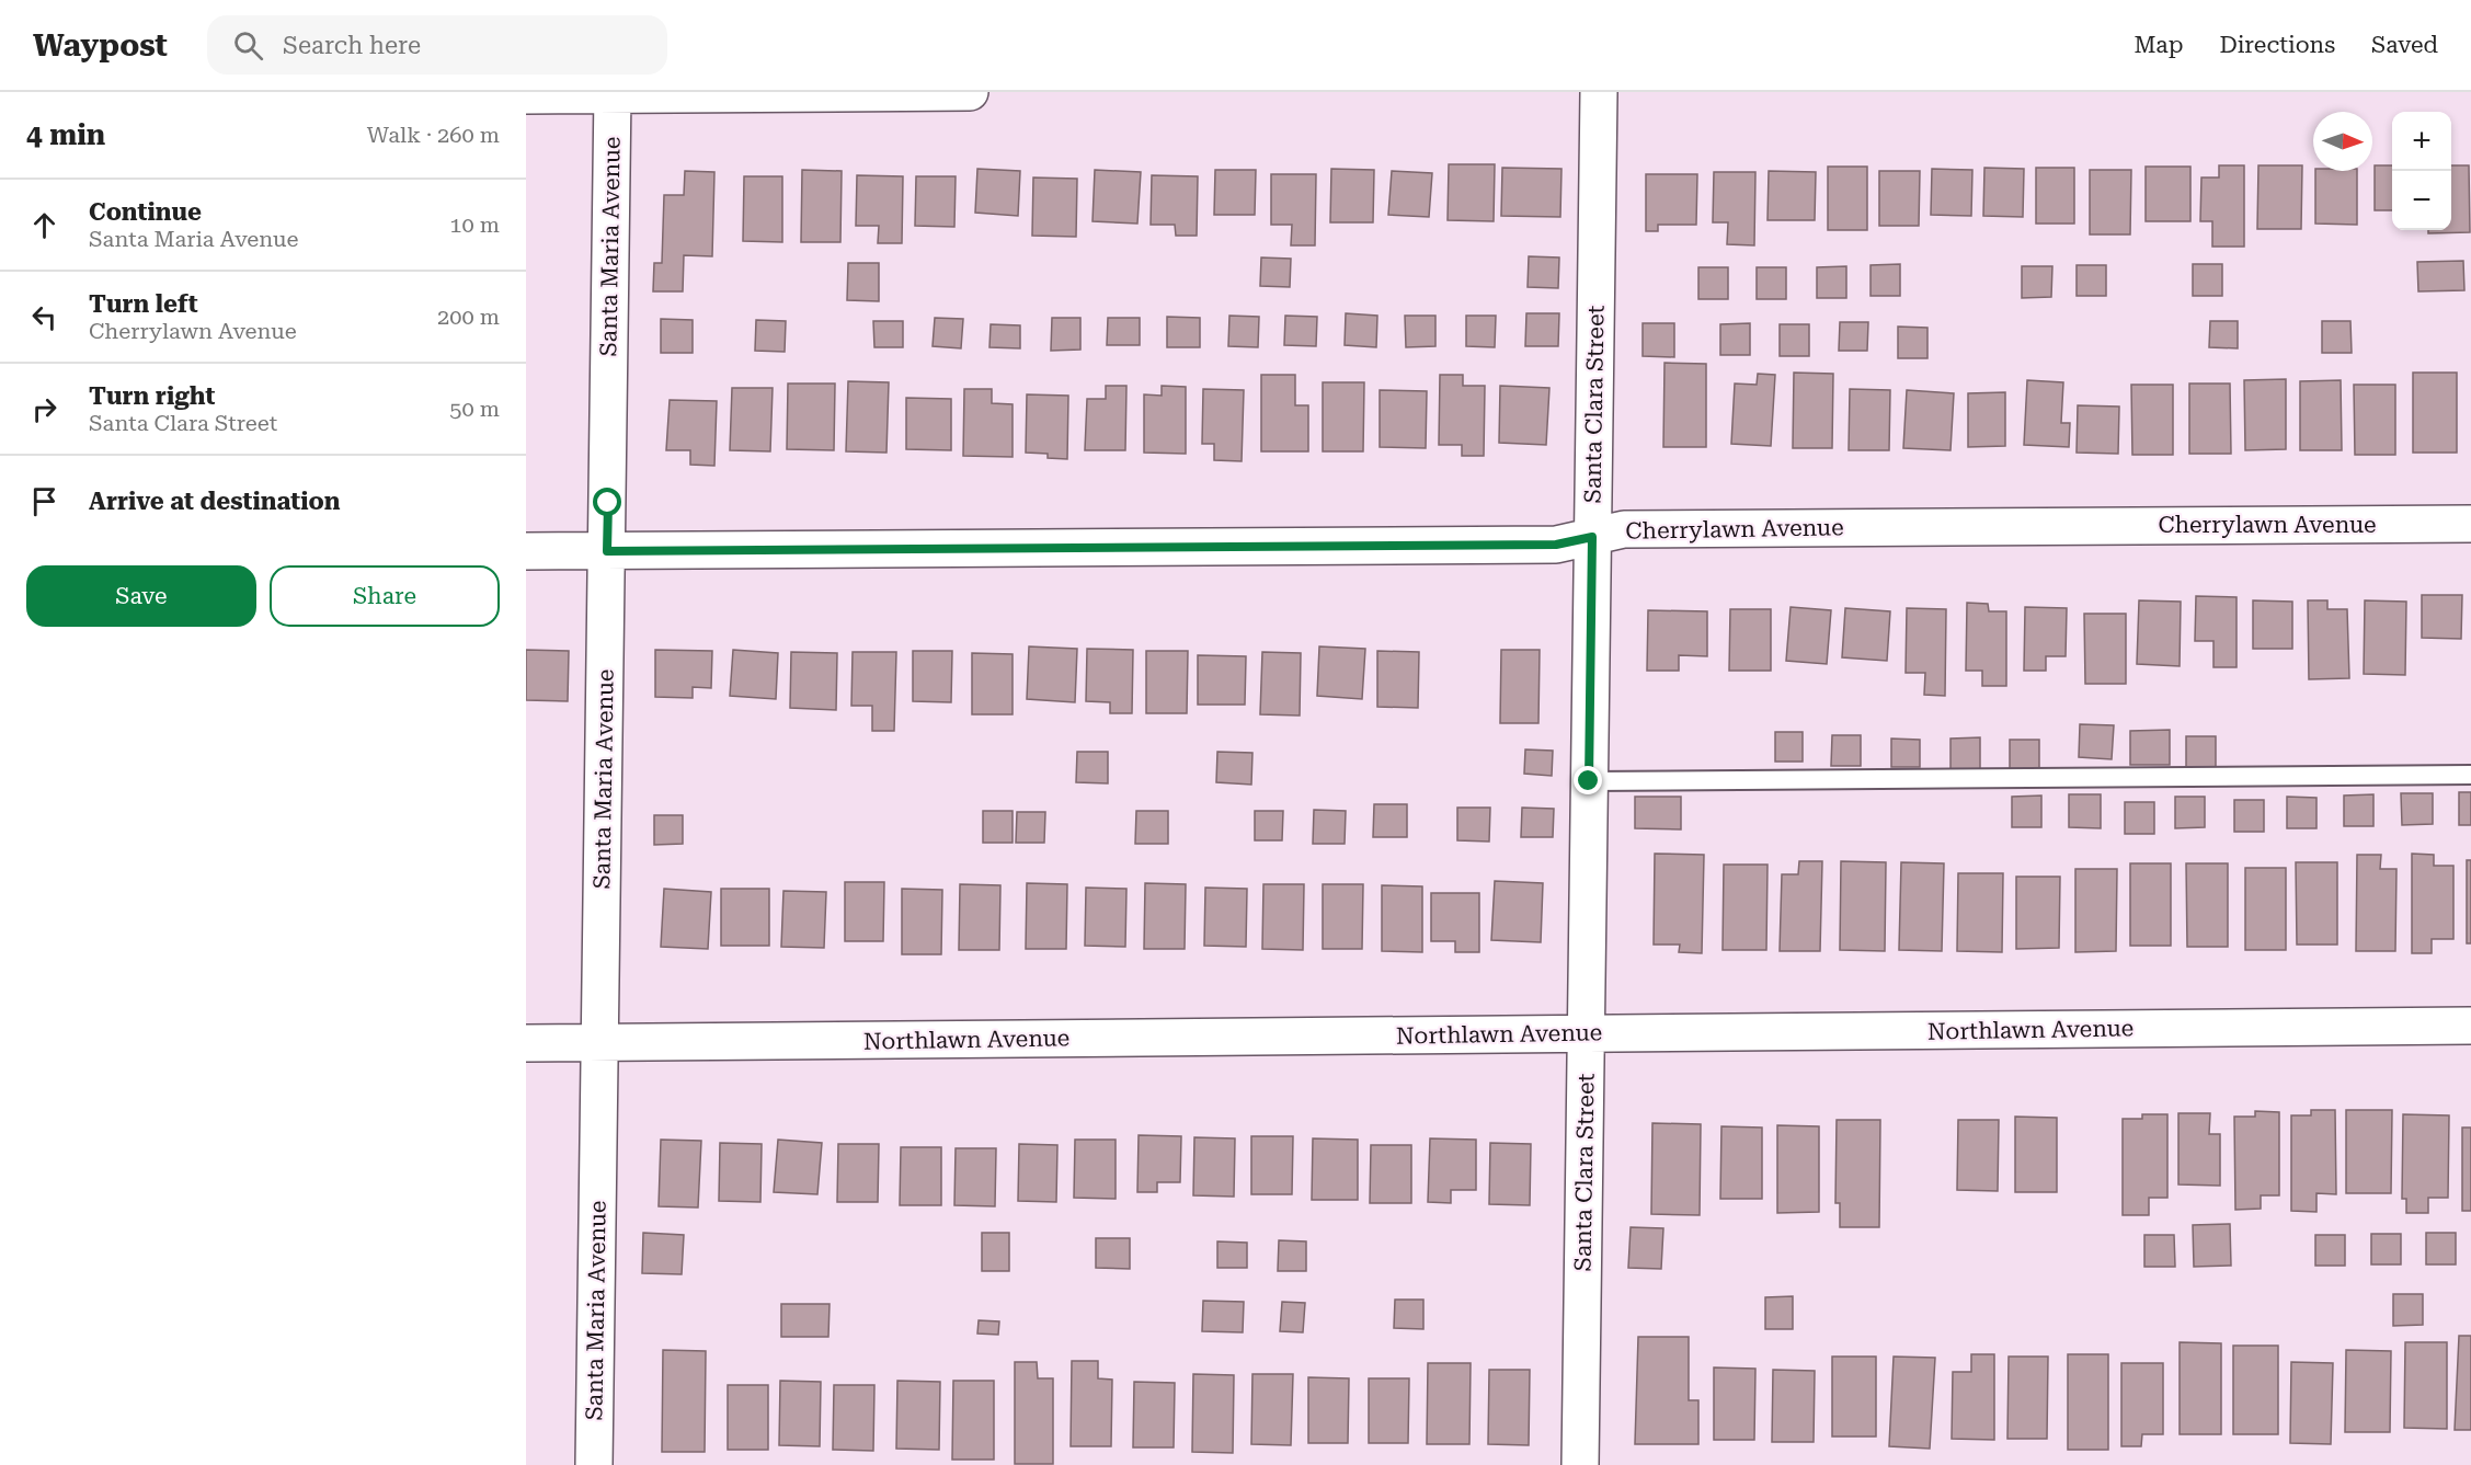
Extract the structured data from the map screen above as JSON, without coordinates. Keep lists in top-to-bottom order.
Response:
{
  "streets": {
    "street": [
      "Santa Maria Avenue",
      "Santa Clara Street",
      "Cherrylawn Avenue",
      "Northlawn Avenue"
    ]
  },
  "crossings": [
    ["Santa Maria Avenue", "Cherrylawn Avenue"],
    ["Santa Maria Avenue", "Northlawn Avenue"],
    ["Santa Clara Street", "Cherrylawn Avenue"],
    ["Santa Clara Street", "Northlawn Avenue"]
  ],
  "north": "right",
  "page": {
    "header": "Waypost",
    "search": "Search here",
    "nav": ["Map", "Directions", "Saved"],
    "heading": ["4 min", "Walk · 260 m"],
    "map_buttons": ["+", "−"],
    "list": [
      ["Continue", "Santa Maria Avenue", "10 m"],
      ["Turn left", "Cherrylawn Avenue", "200 m"],
      ["Turn right", "Santa Clara Street", "50 m"],
      "Arrive at destination"
    ],
    "buttons": ["Save", "Share"]
  }
}
